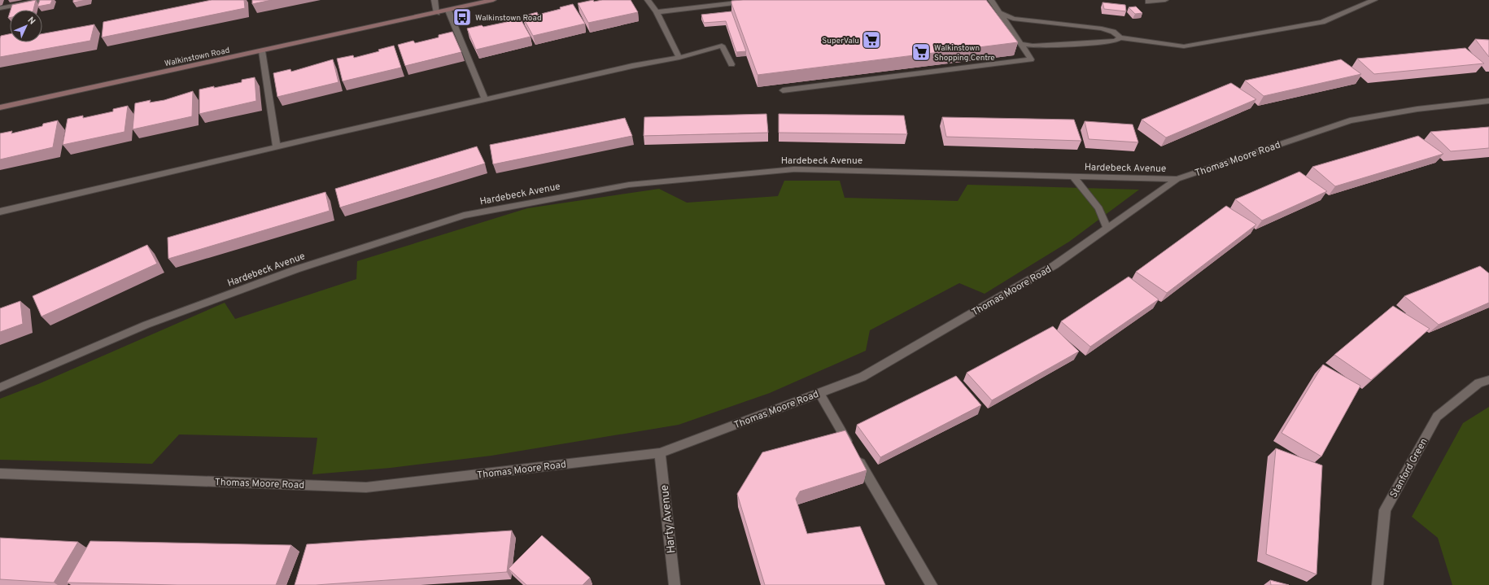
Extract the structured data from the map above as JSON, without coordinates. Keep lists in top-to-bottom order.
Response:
{
  "streets": {
    "main road": ["Walkinstown Road"],
    "street": [
      "Thomas Moore Road",
      "Hardebeck Avenue",
      "Stanford Green",
      "Harty Avenue"
    ]
  },
  "crossings": [
    ["Thomas Moore Road", "Hardebeck Avenue"],
    ["Thomas Moore Road", "Harty Avenue"]
  ],
  "places": {
    "bus stop": ["Walkinstown Road"],
    "supermarket": ["SuperValu", "Walkinstown Shopping Centre"]
  },
  "north": "top right"
}
